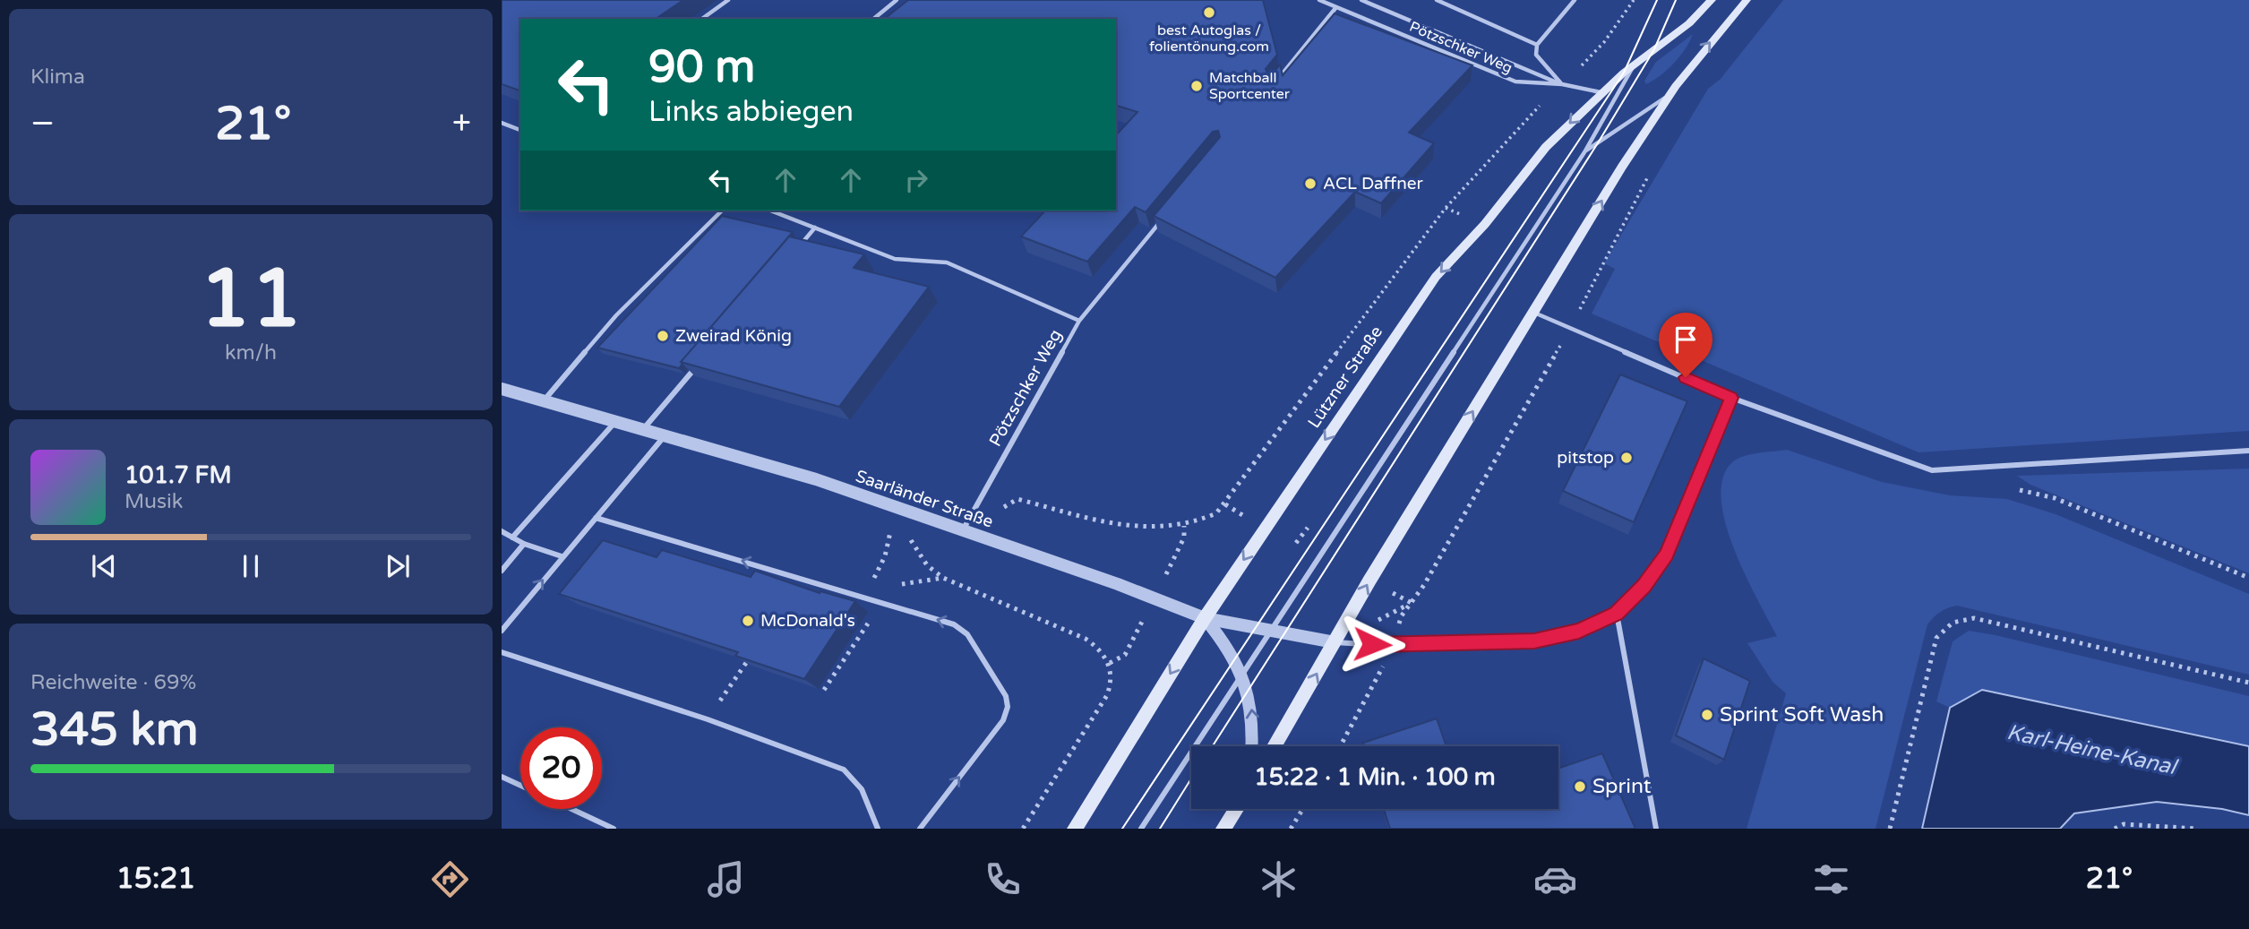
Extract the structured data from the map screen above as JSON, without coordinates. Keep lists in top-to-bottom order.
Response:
{
  "streets": {
    "main road": ["Lützner Straße"],
    "street": ["Saarländer Straße"],
    "lane": ["Pötzschker Weg"]
  },
  "crossings": [
    ["Pötzschker Weg", "Lützner Straße"],
    ["Pötzschker Weg", "Saarländer Straße"],
    ["Lützner Straße", "Saarländer Straße"]
  ],
  "water": ["Karl-Heine-Kanal"],
  "places": [
    "best Autoglas / folientönung.com",
    "Matchball Sportcenter",
    "ACL Daffner",
    "Zweirad König",
    "pitstop",
    "McDonald's",
    "Sprint Soft Wash",
    "Sprint"
  ],
  "page": {
    "tile": [
      "Klima",
      ["11", "km/h"],
      ["Reichweite · 69%", "345 km"]
    ],
    "turn": ["90 m", "Links abbiegen"],
    "heat": ["−", "21°", "+"],
    "song": ["101.7 FM", "Musik"],
    "limit": "20",
    "trip": "15:22 · 1 Min. · 100 m",
    "tabs": ["15:21", "21°"]
  }
}
